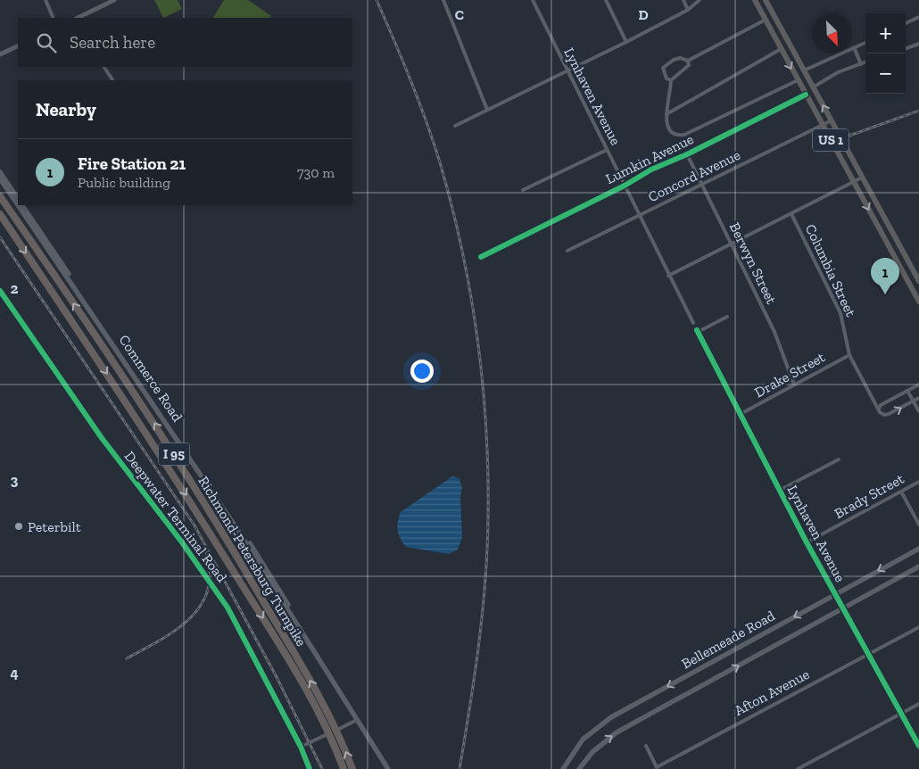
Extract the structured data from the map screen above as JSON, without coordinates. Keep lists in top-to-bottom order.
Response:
{
  "streets": {
    "highway": ["I 95", "Richmond-Petersburg Turnpike"],
    "main road": ["US 1", "Commerce Road", "Bellemeade Road"],
    "street": [
      "Lynhaven Avenue",
      "Lumkin Avenue",
      "Concord Avenue",
      "Berwyn Street",
      "Columbia Street",
      "Drake Street",
      "Brady Street",
      "Deepwater Terminal Road",
      "Afton Avenue"
    ]
  },
  "crossings": [
    ["Lynhaven Avenue", "Lumkin Avenue"],
    ["Lynhaven Avenue", "Concord Avenue"],
    ["Lynhaven Avenue", "Drake Street"],
    ["Lynhaven Avenue", "Brady Street"],
    ["Lynhaven Avenue", "Bellemeade Road"],
    ["Lynhaven Avenue", "Afton Avenue"],
    ["US 1", "Lumkin Avenue"],
    ["US 1", "Concord Avenue"],
    ["Lumkin Avenue", "Berwyn Street"],
    ["Concord Avenue", "Berwyn Street"],
    ["Berwyn Street", "Drake Street"],
    ["Columbia Street", "Drake Street"]
  ],
  "places": ["Peterbilt"],
  "north": "bottom right",
  "page": {
    "map_buttons": ["+", "−"],
    "search": "Search here",
    "heading": "Nearby",
    "list": [
      {
        "mark": "1",
        "name": "Fire Station 21",
        "note": "Public building",
        "value": "730 m"
      }
    ],
    "pins": "1"
  },
  "grid": {
    "columns": ["C", "D"],
    "rows": ["2", "3", "4"]
  }
}
